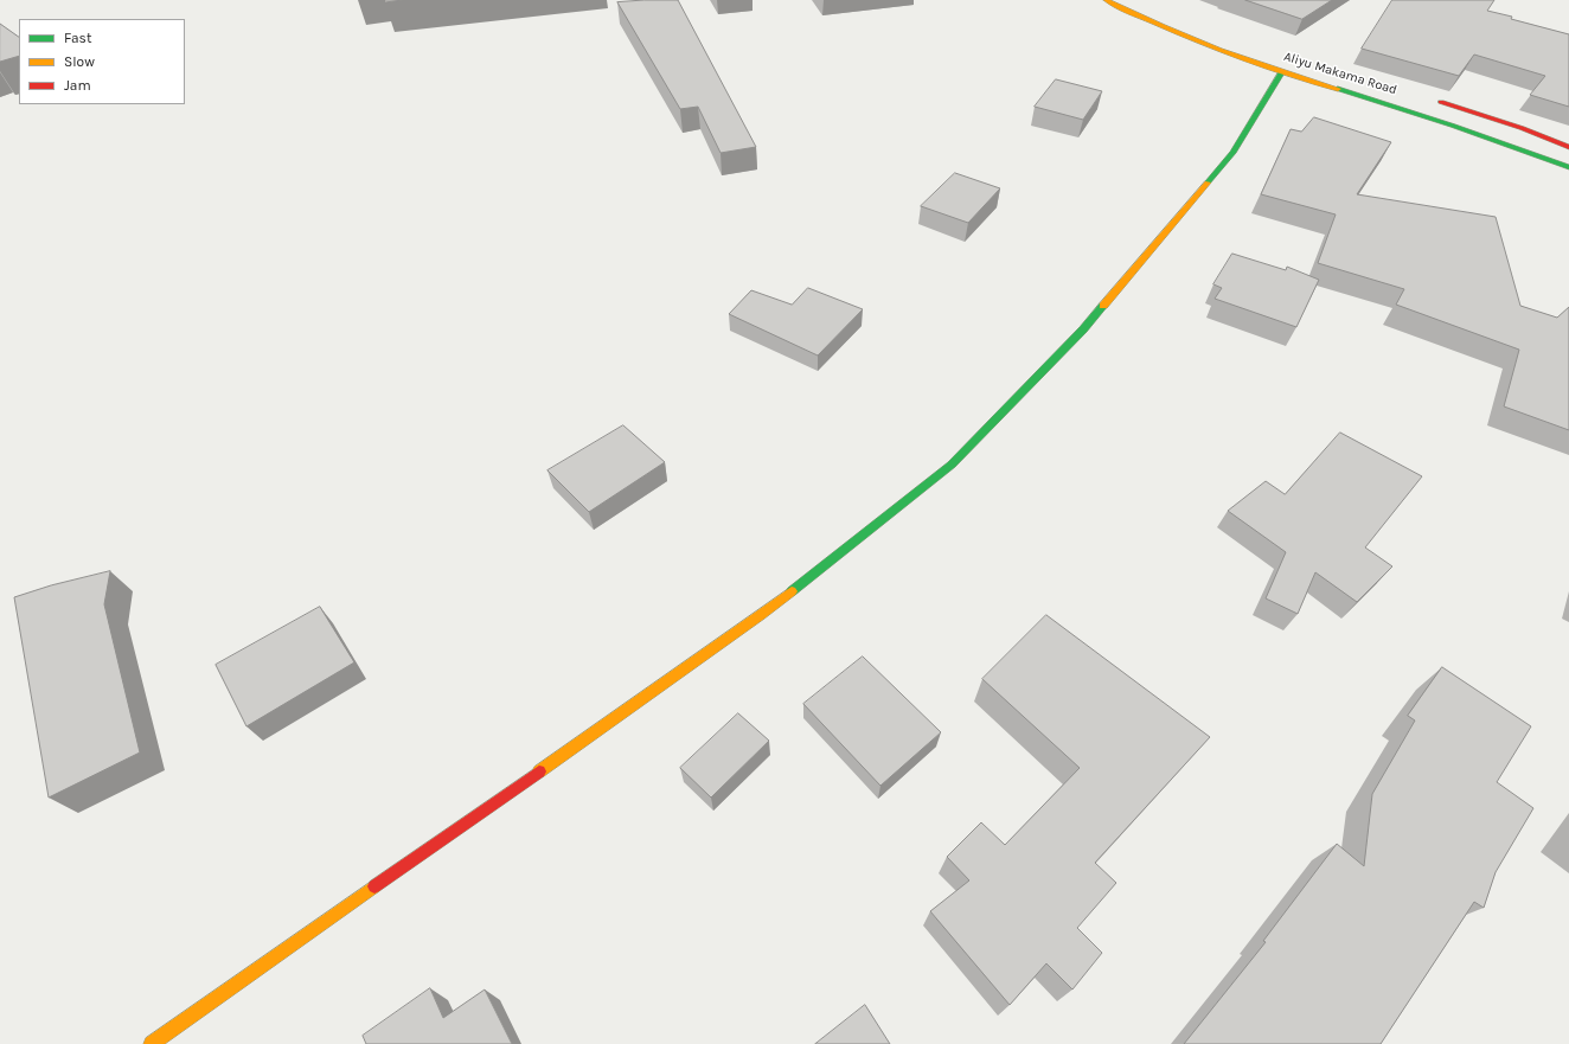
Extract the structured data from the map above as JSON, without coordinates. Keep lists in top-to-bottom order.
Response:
{
  "streets": {
    "street": ["Aliyu Makama Road"]
  },
  "legend": ["Fast", "Slow", "Jam"]
}
